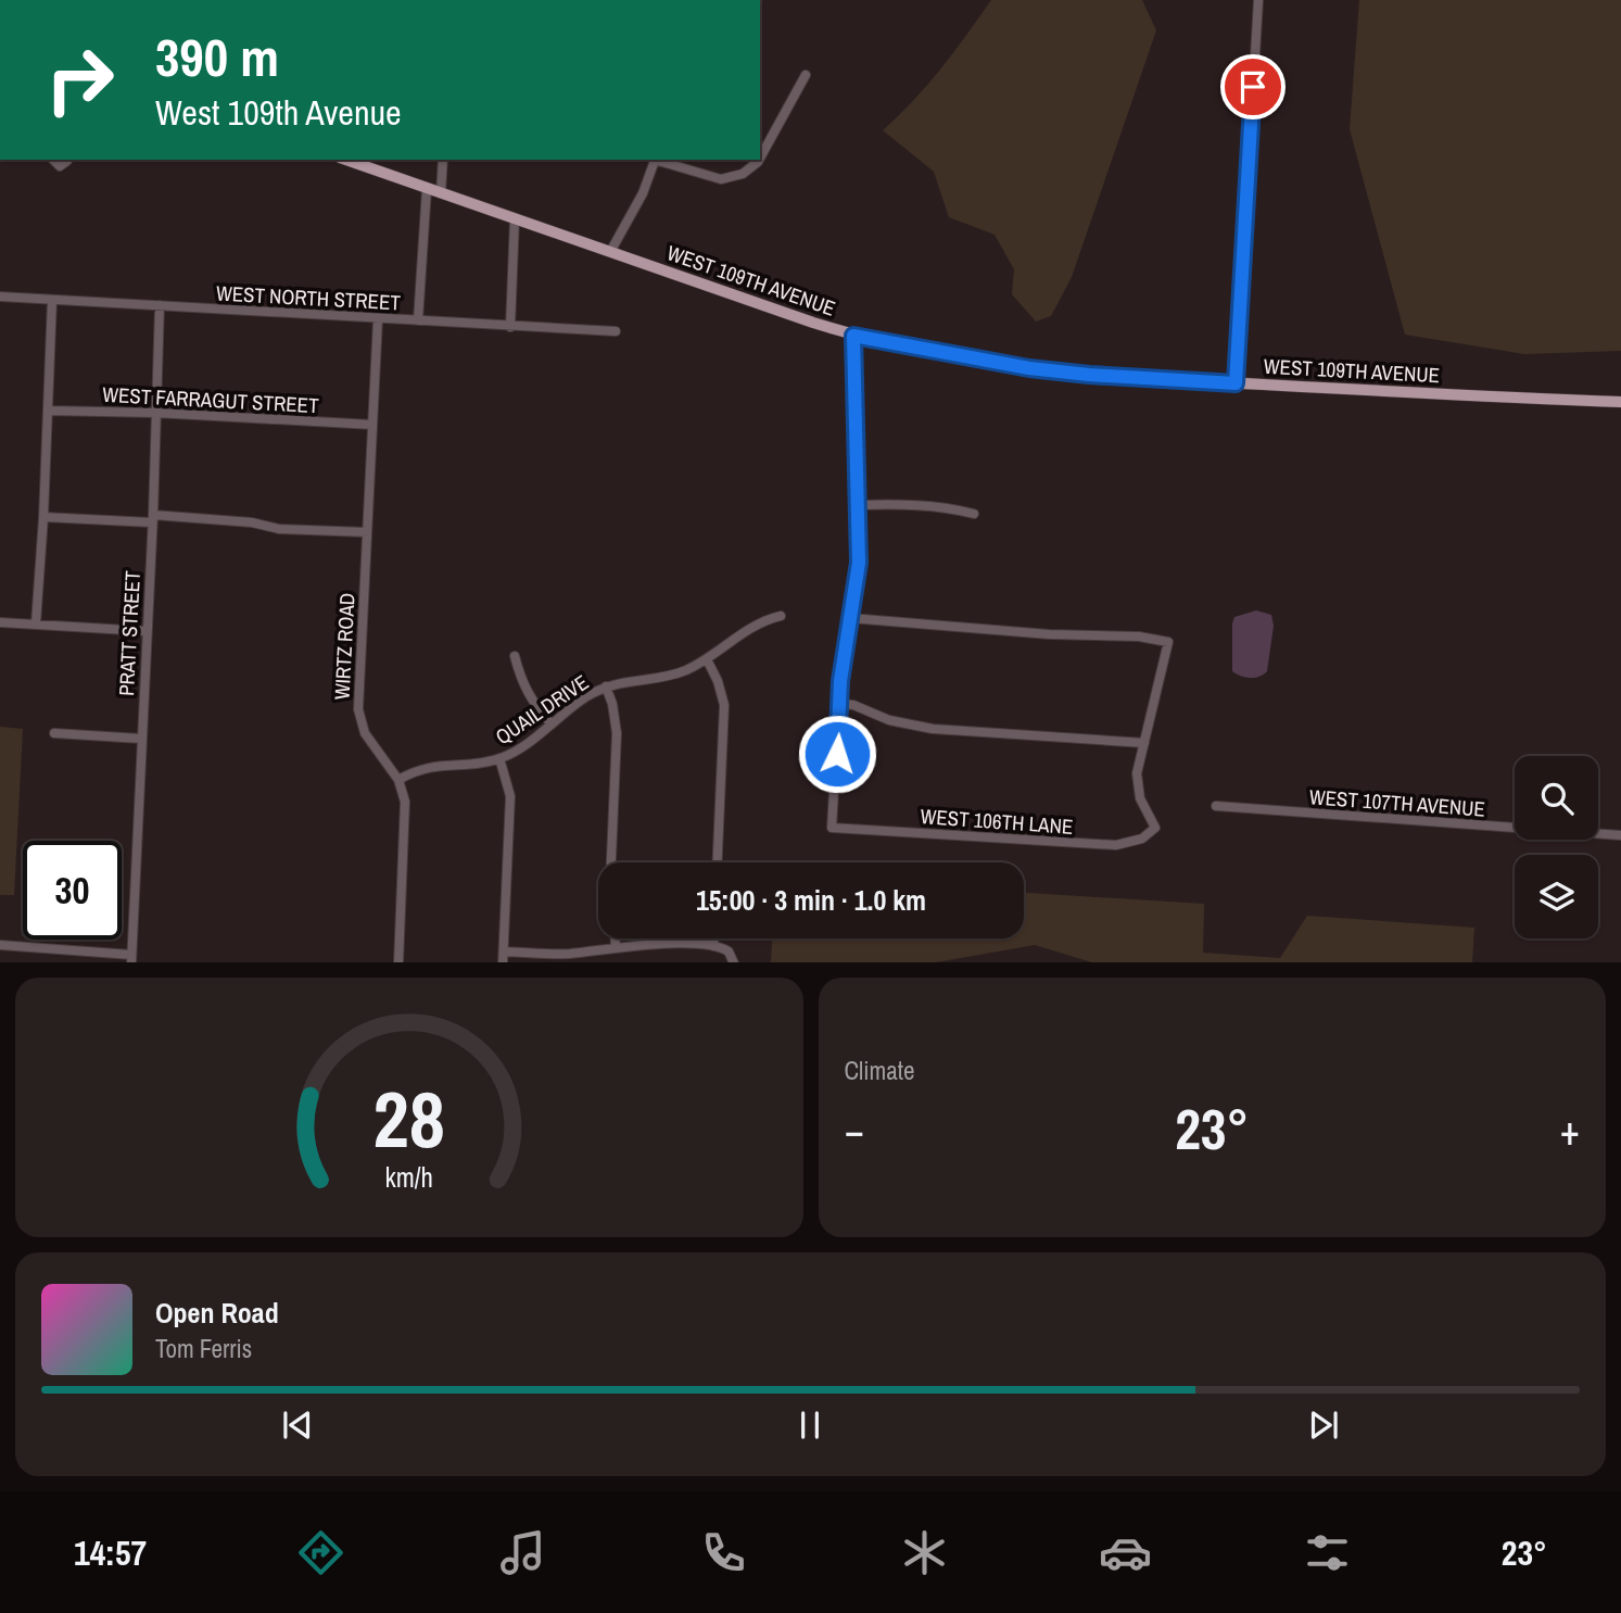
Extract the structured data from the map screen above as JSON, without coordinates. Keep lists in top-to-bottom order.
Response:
{
  "streets": {
    "main road": ["WEST 109TH AVENUE"],
    "street": [
      "WEST NORTH STREET",
      "WEST FARRAGUT STREET",
      "PRATT STREET",
      "WIRTZ ROAD",
      "QUAIL DRIVE",
      "WEST 107TH AVENUE",
      "WEST 106TH LANE"
    ]
  },
  "crossings": [
    ["WEST NORTH STREET", "PRATT STREET"],
    ["WEST NORTH STREET", "WIRTZ ROAD"],
    ["WEST FARRAGUT STREET", "PRATT STREET"],
    ["WEST FARRAGUT STREET", "WIRTZ ROAD"],
    ["WIRTZ ROAD", "QUAIL DRIVE"]
  ],
  "page": {
    "turn": ["390 m", "West 109th Avenue"],
    "limit": "30",
    "trip": "15:00 · 3 min · 1.0 km",
    "tile": "Climate",
    "heat": ["−", "23°", "+"],
    "song": ["Open Road", "Tom Ferris"],
    "tabs": ["14:57", "23°"],
    "gauge": ["28", "km/h"]
  }
}
